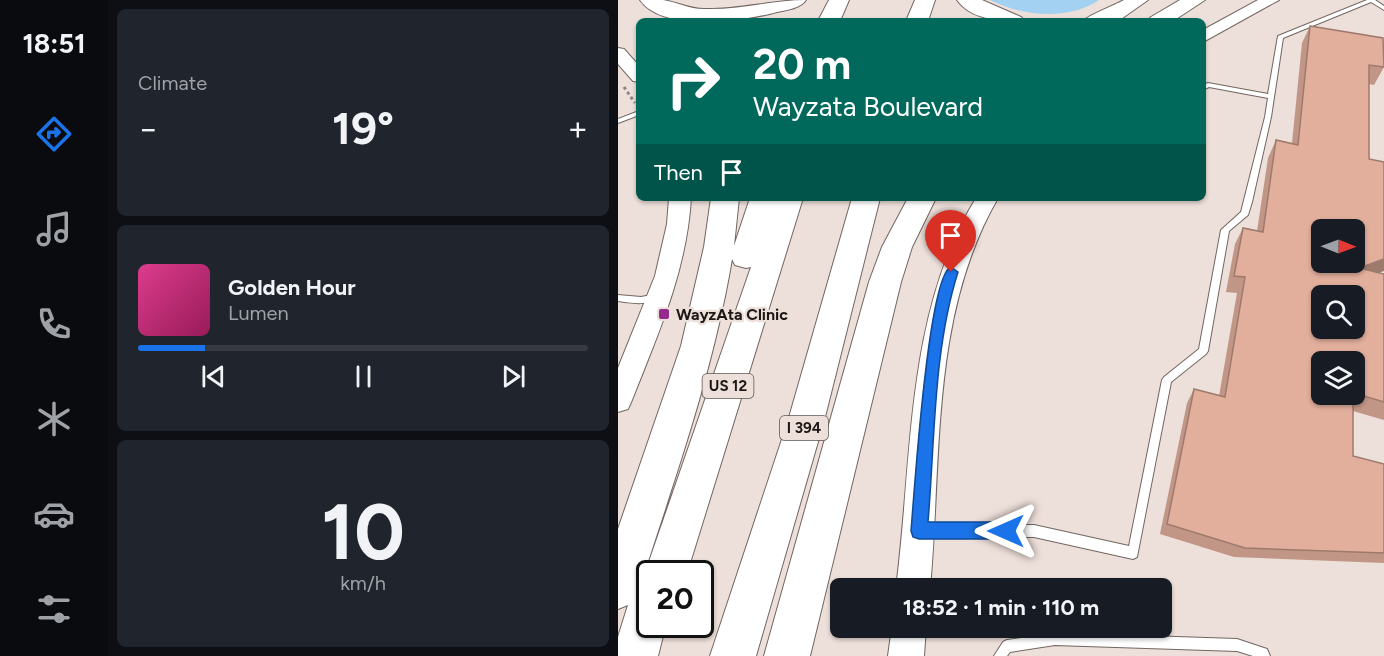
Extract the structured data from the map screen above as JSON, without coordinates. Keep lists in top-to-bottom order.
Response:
{
  "streets": {
    "highway": ["US 12", "I 394"]
  },
  "places": {
    "transit": ["WayzAta Clinic"]
  },
  "north": "right",
  "page": {
    "tabs": "18:51",
    "tile": [
      "Climate",
      ["10", "km/h"]
    ],
    "turn": ["20 m", "Wayzata Boulevard"],
    "heat": ["−", "19°", "+"],
    "then": "Then",
    "song": ["Golden Hour", "Lumen"],
    "limit": "20",
    "trip": "18:52 · 1 min · 110 m"
  }
}
